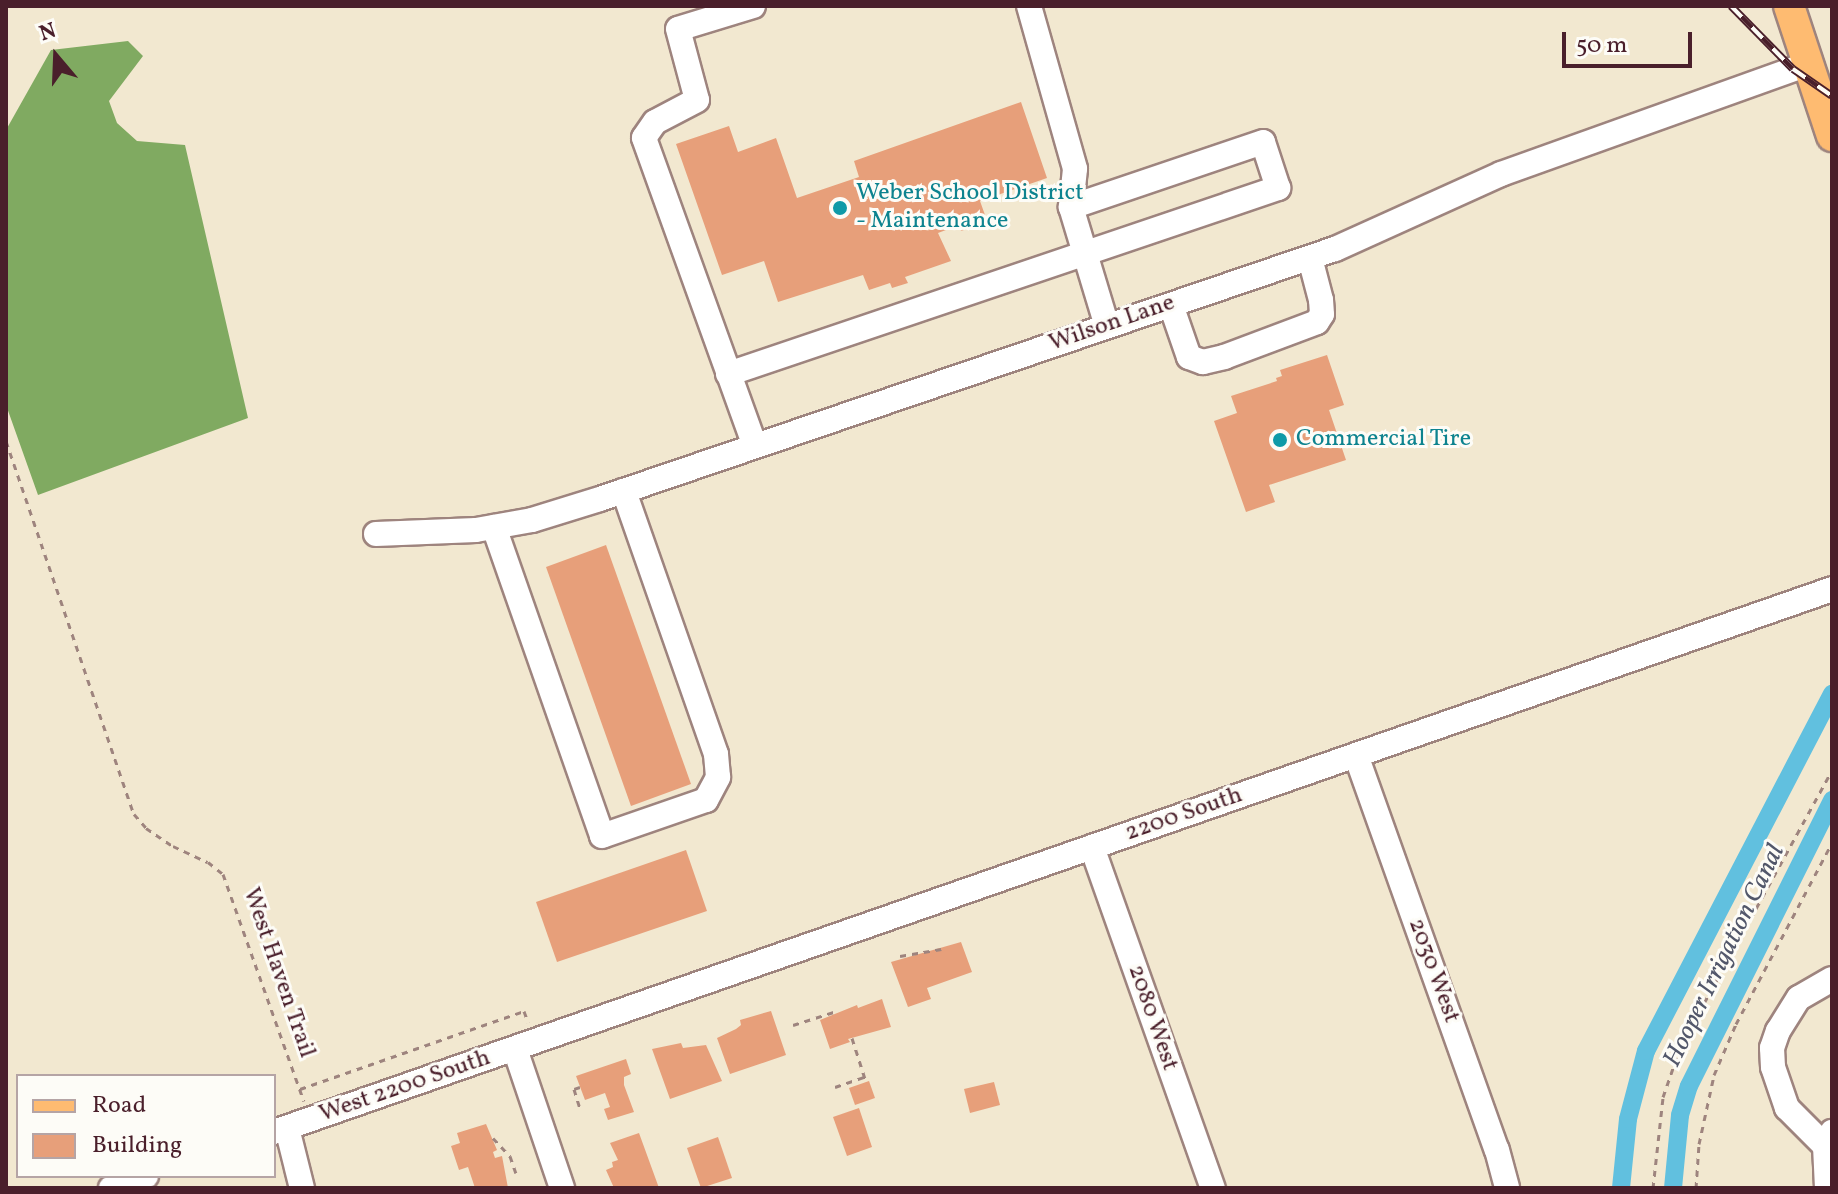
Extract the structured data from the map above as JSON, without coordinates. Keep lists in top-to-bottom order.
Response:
{
  "streets": {
    "street": [
      "Wilson Lane",
      "2200 South",
      "2030 West",
      "2080 West",
      "West 2200 South"
    ],
    "path": ["West Haven Trail"]
  },
  "crossings": [
    ["2200 South", "2030 West"],
    ["2200 South", "West Haven Trail"],
    ["2200 South", "2080 West"],
    ["2200 South", "West 2200 South"],
    ["West Haven Trail", "West 2200 South"]
  ],
  "water": ["Hooper Irrigation Canal"],
  "places": ["Weber School District - Maintenance", "Commercial Tire"],
  "legend": ["Road", "Building"],
  "scale_bar": "50 m",
  "north": "top"
}
